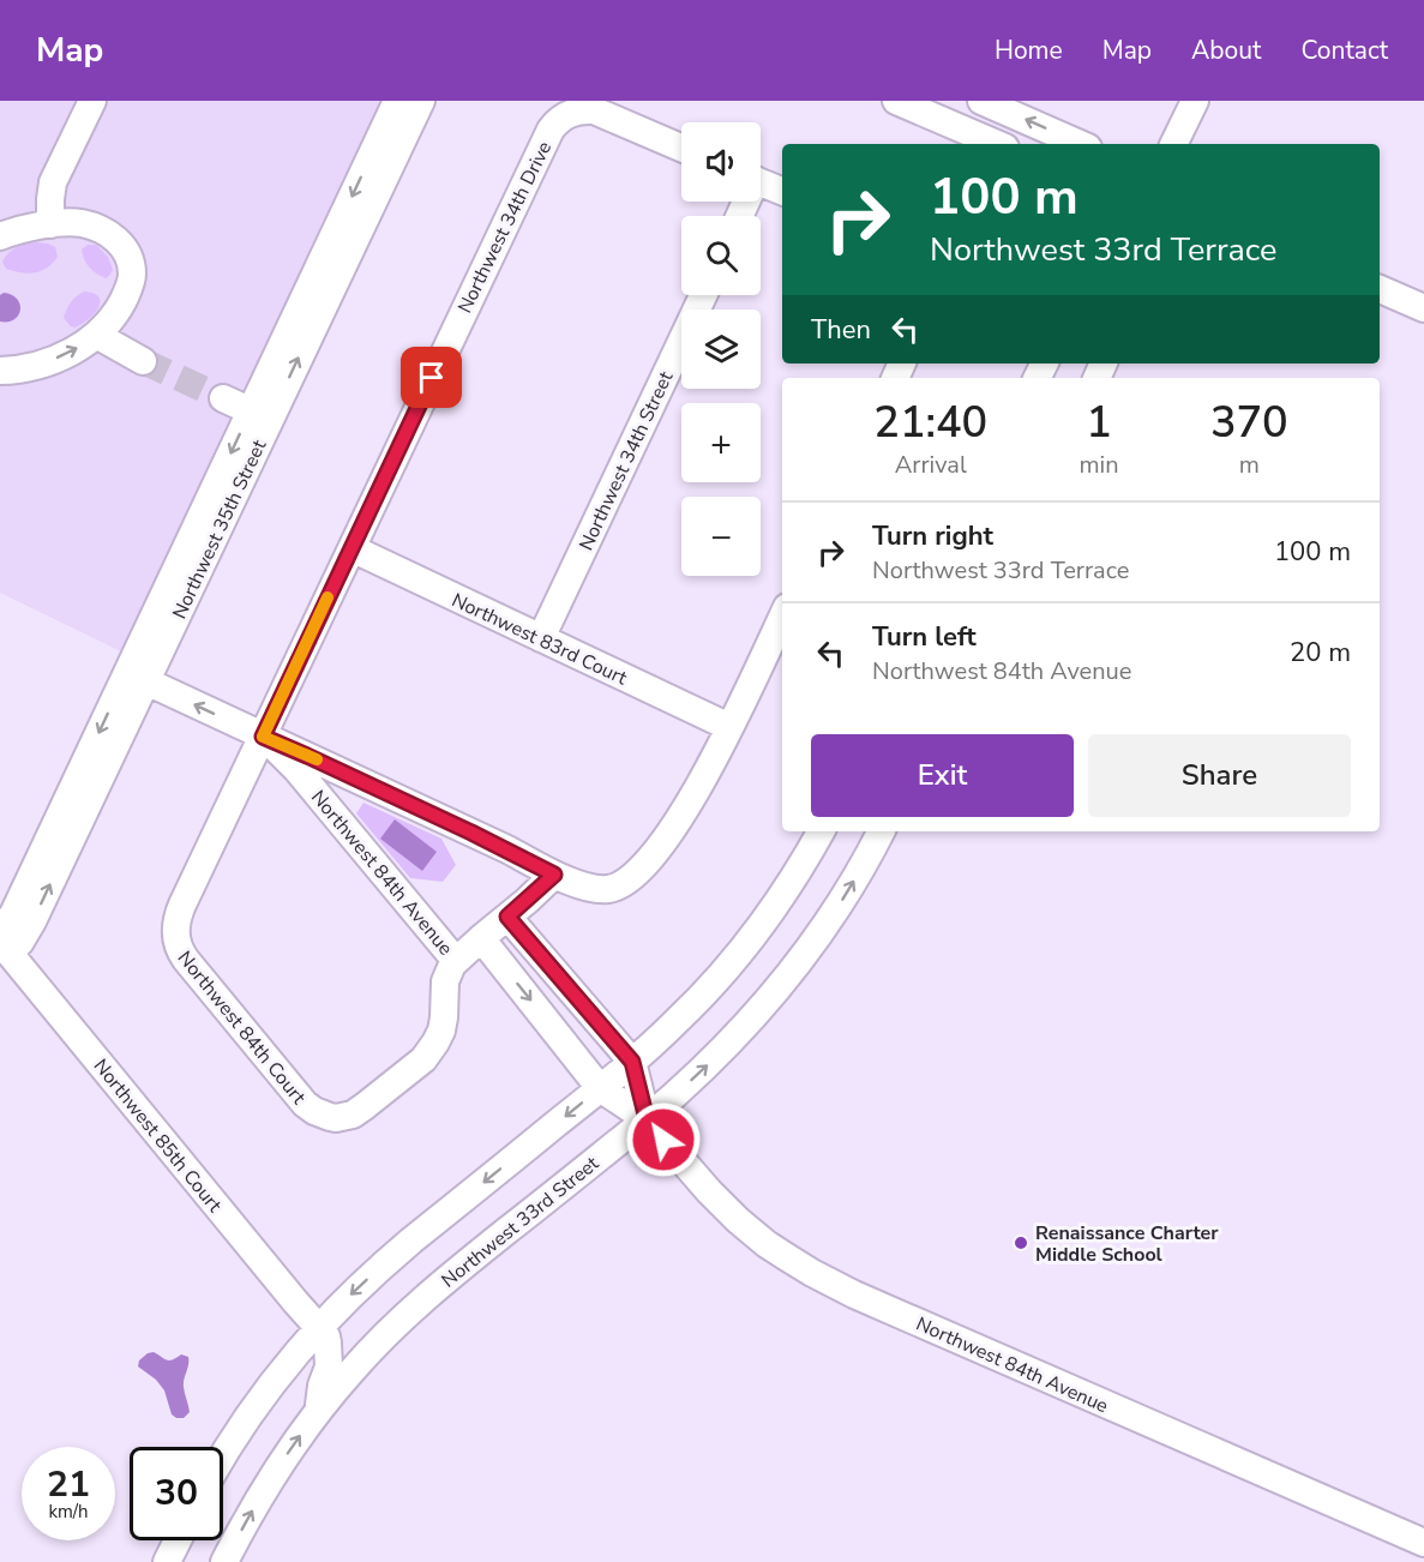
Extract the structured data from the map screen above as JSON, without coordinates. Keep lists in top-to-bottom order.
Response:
{
  "streets": {
    "street": [
      "Northwest 34th Drive",
      "Northwest 34th Street",
      "Northwest 35th Street",
      "Northwest 83rd Court",
      "Northwest 84th Avenue",
      "Northwest 84th Court",
      "Northwest 85th Court",
      "Northwest 33rd Street"
    ]
  },
  "crossings": [
    ["Northwest 34th Drive", "Northwest 83rd Court"],
    ["Northwest 34th Drive", "Northwest 84th Avenue"],
    ["Northwest 34th Drive", "Northwest 84th Court"],
    ["Northwest 34th Street", "Northwest 83rd Court"],
    ["Northwest 35th Street", "Northwest 85th Court"],
    ["Northwest 83rd Court", "Northwest 84th Avenue"],
    ["Northwest 84th Avenue", "Northwest 84th Court"],
    ["Northwest 84th Avenue", "Northwest 33rd Street"]
  ],
  "places": ["Renaissance Charter Middle School"],
  "page": {
    "header": "Map",
    "nav": [
      "Home",
      "Map",
      "About",
      "Contact"
    ],
    "map_buttons": ["+", "−"],
    "turn": ["100 m", "Northwest 33rd Terrace"],
    "then": "Then",
    "eta": [
      "21:40",
      "Arrival",
      "1",
      "min",
      "370",
      "m"
    ],
    "list": [
      {
        "name": "Turn right",
        "note": "Northwest 33rd Terrace",
        "value": "100 m"
      },
      {
        "name": "Turn left",
        "note": "Northwest 84th Avenue",
        "value": "20 m"
      }
    ],
    "buttons": ["Exit", "Share"],
    "speed": "21 km/h",
    "limit": "30"
  }
}
